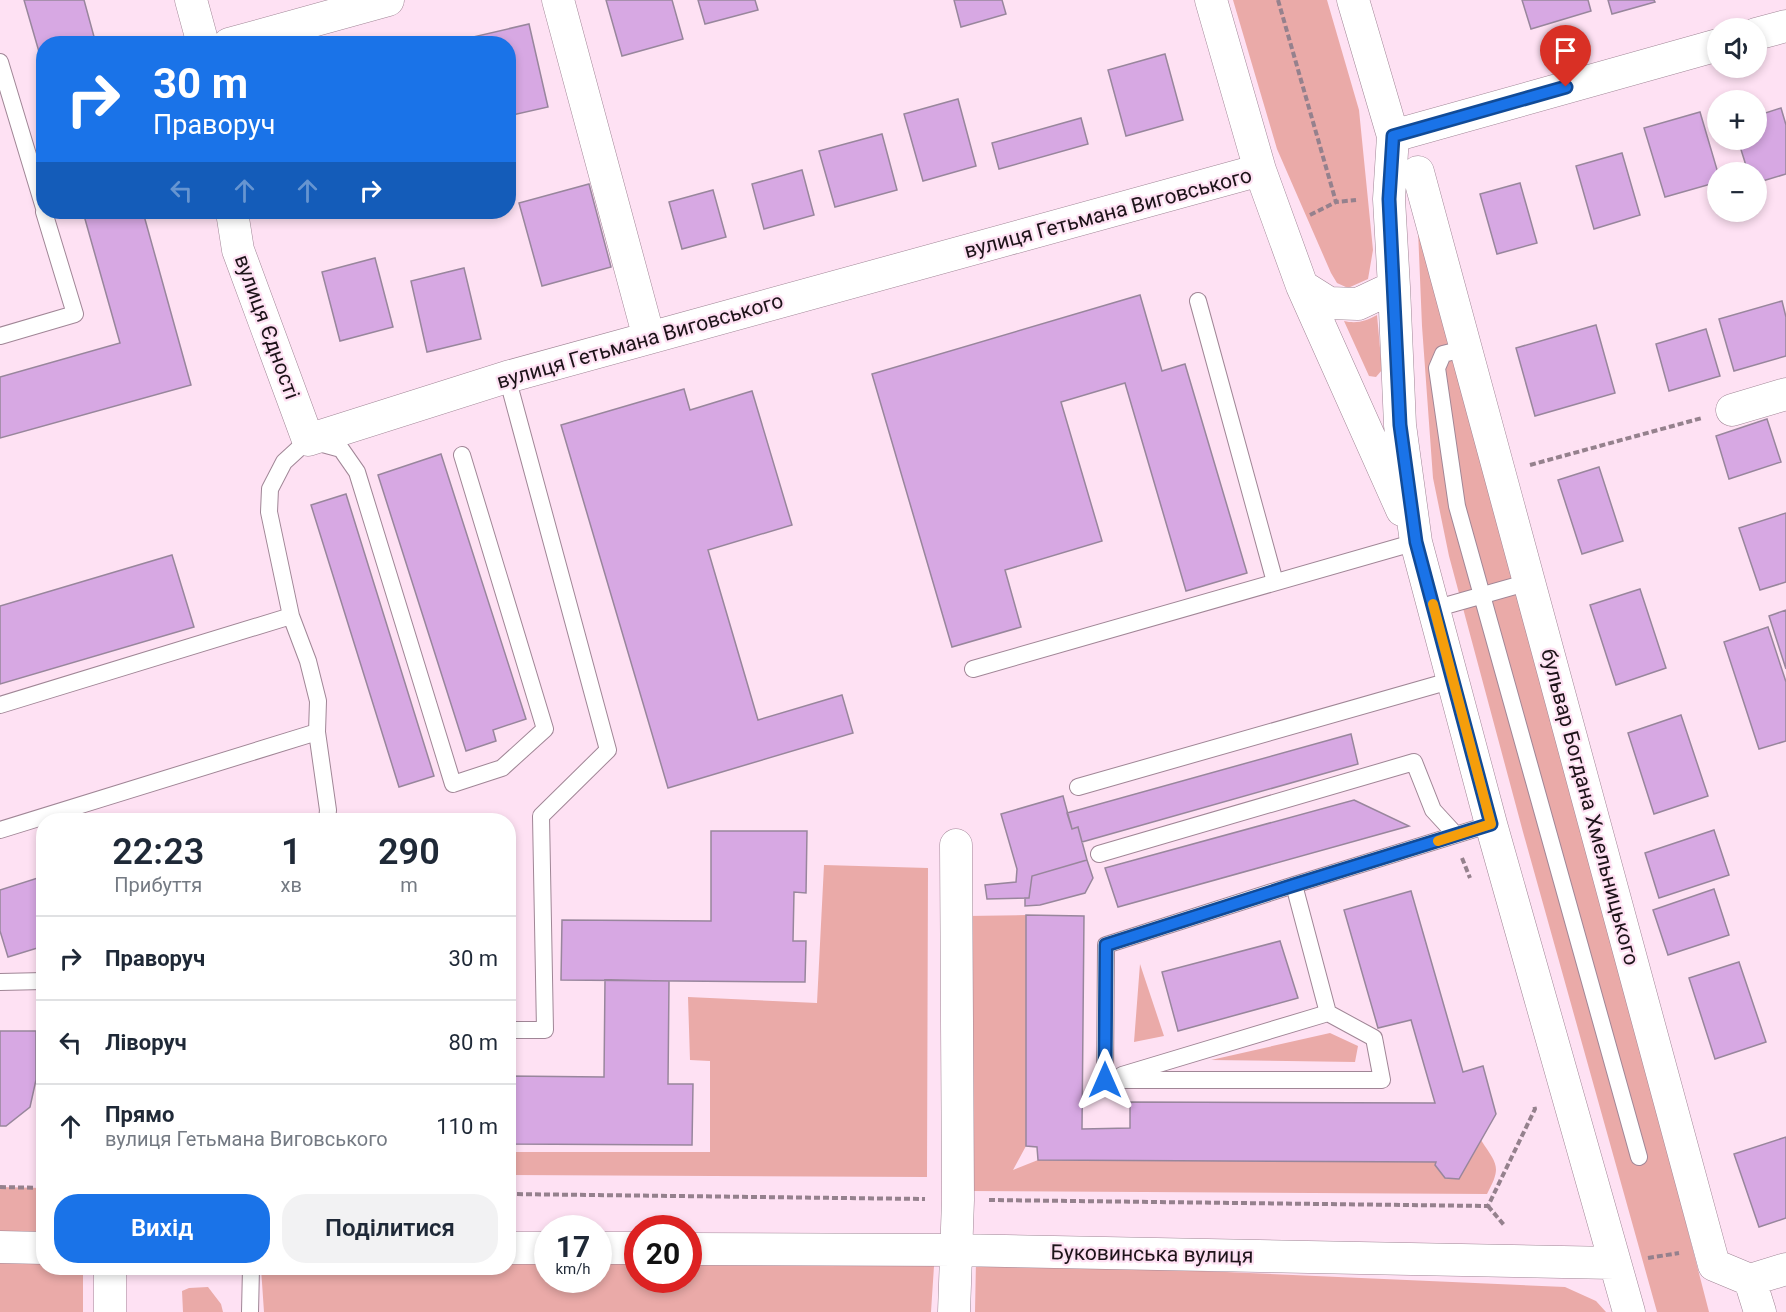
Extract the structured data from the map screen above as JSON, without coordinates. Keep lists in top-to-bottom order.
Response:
{
  "streets": {
    "street": [
      "вулиця Гетьмана Виговського",
      "вулиця Єдності",
      "бульвар Богдана Хмельницького",
      "Буковинська вулиця"
    ]
  },
  "crossings": [
    ["вулиця Гетьмана Виговського", "вулиця Єдності"]
  ],
  "page": {
    "map_buttons": ["+", "−"],
    "turn": ["30 m", "Праворуч"],
    "eta": [
      "22:23",
      "Прибуття",
      "1",
      "хв",
      "290",
      "m"
    ],
    "list": [
      {
        "name": "Праворуч",
        "value": "30 m"
      },
      {
        "name": "Ліворуч",
        "value": "80 m"
      },
      {
        "name": "Прямо",
        "note": "вулиця Гетьмана Виговського",
        "value": "110 m"
      }
    ],
    "buttons": ["Вихід", "Поділитися"],
    "speed": "17 km/h",
    "limit": "20"
  }
}
